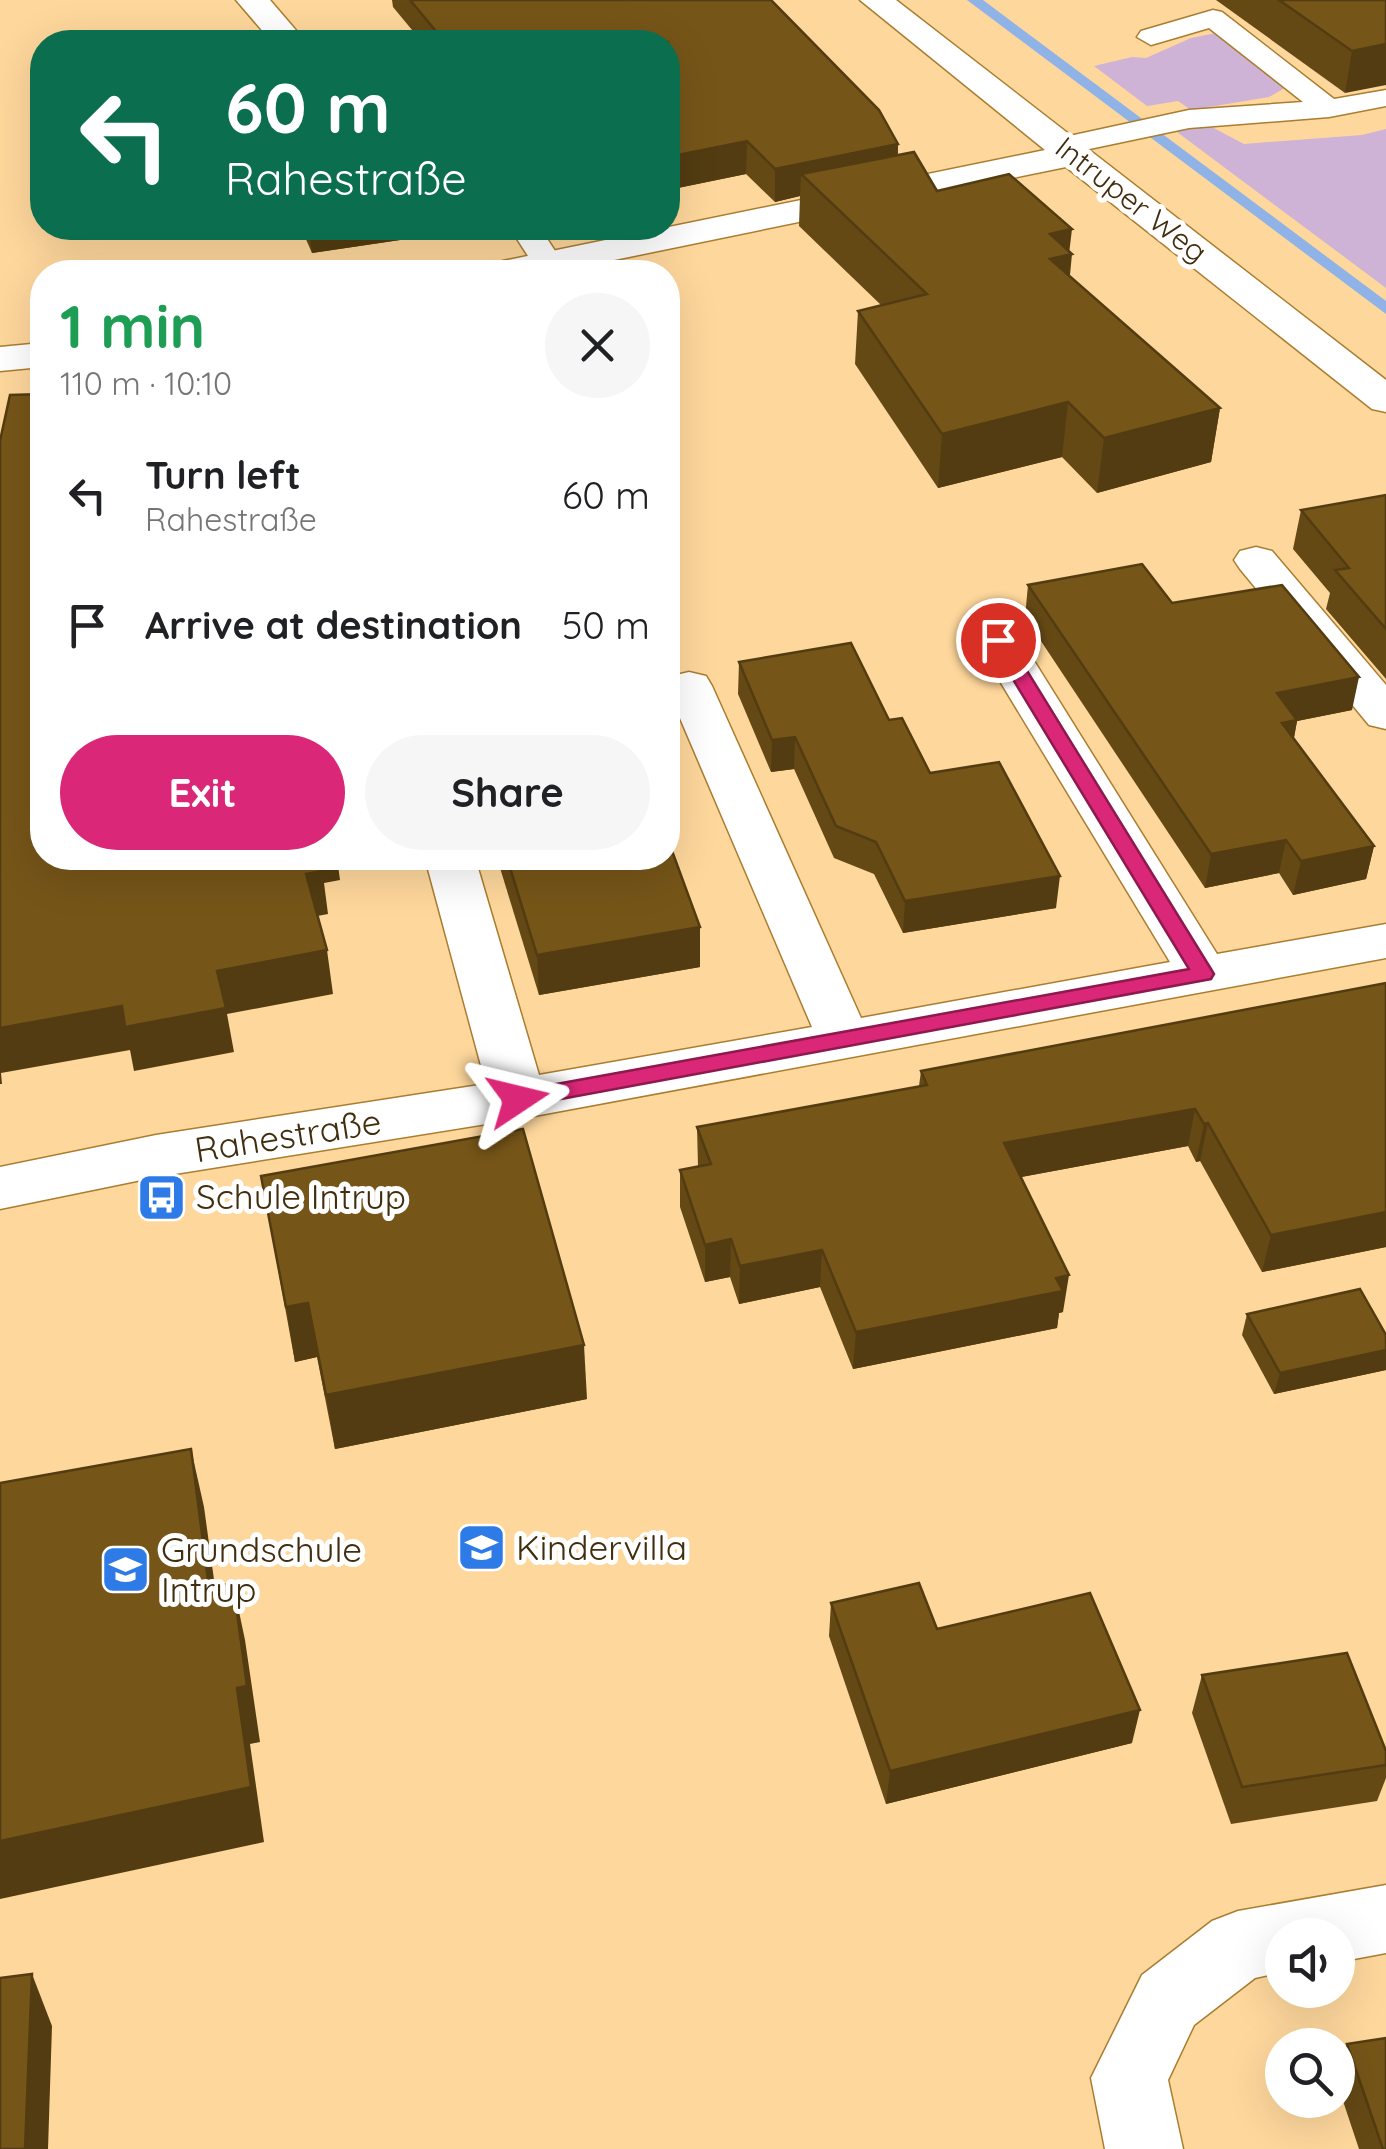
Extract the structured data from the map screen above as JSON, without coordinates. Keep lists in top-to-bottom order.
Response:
{
  "streets": {
    "street": ["Intruper Weg", "Rahestraße"]
  },
  "places": {
    "bus stop": ["Schule Intrup"],
    "school or university": ["Kindervilla", "Grundschule Intrup"]
  },
  "page": {
    "turn": ["60 m", "Rahestraße"],
    "heading": ["1 min", "110 m · 10:10"],
    "list": [
      {
        "name": "Turn left",
        "note": "Rahestraße",
        "value": "60 m"
      },
      {
        "name": "Arrive at destination",
        "value": "50 m"
      }
    ],
    "buttons": ["Exit", "Share"]
  }
}
